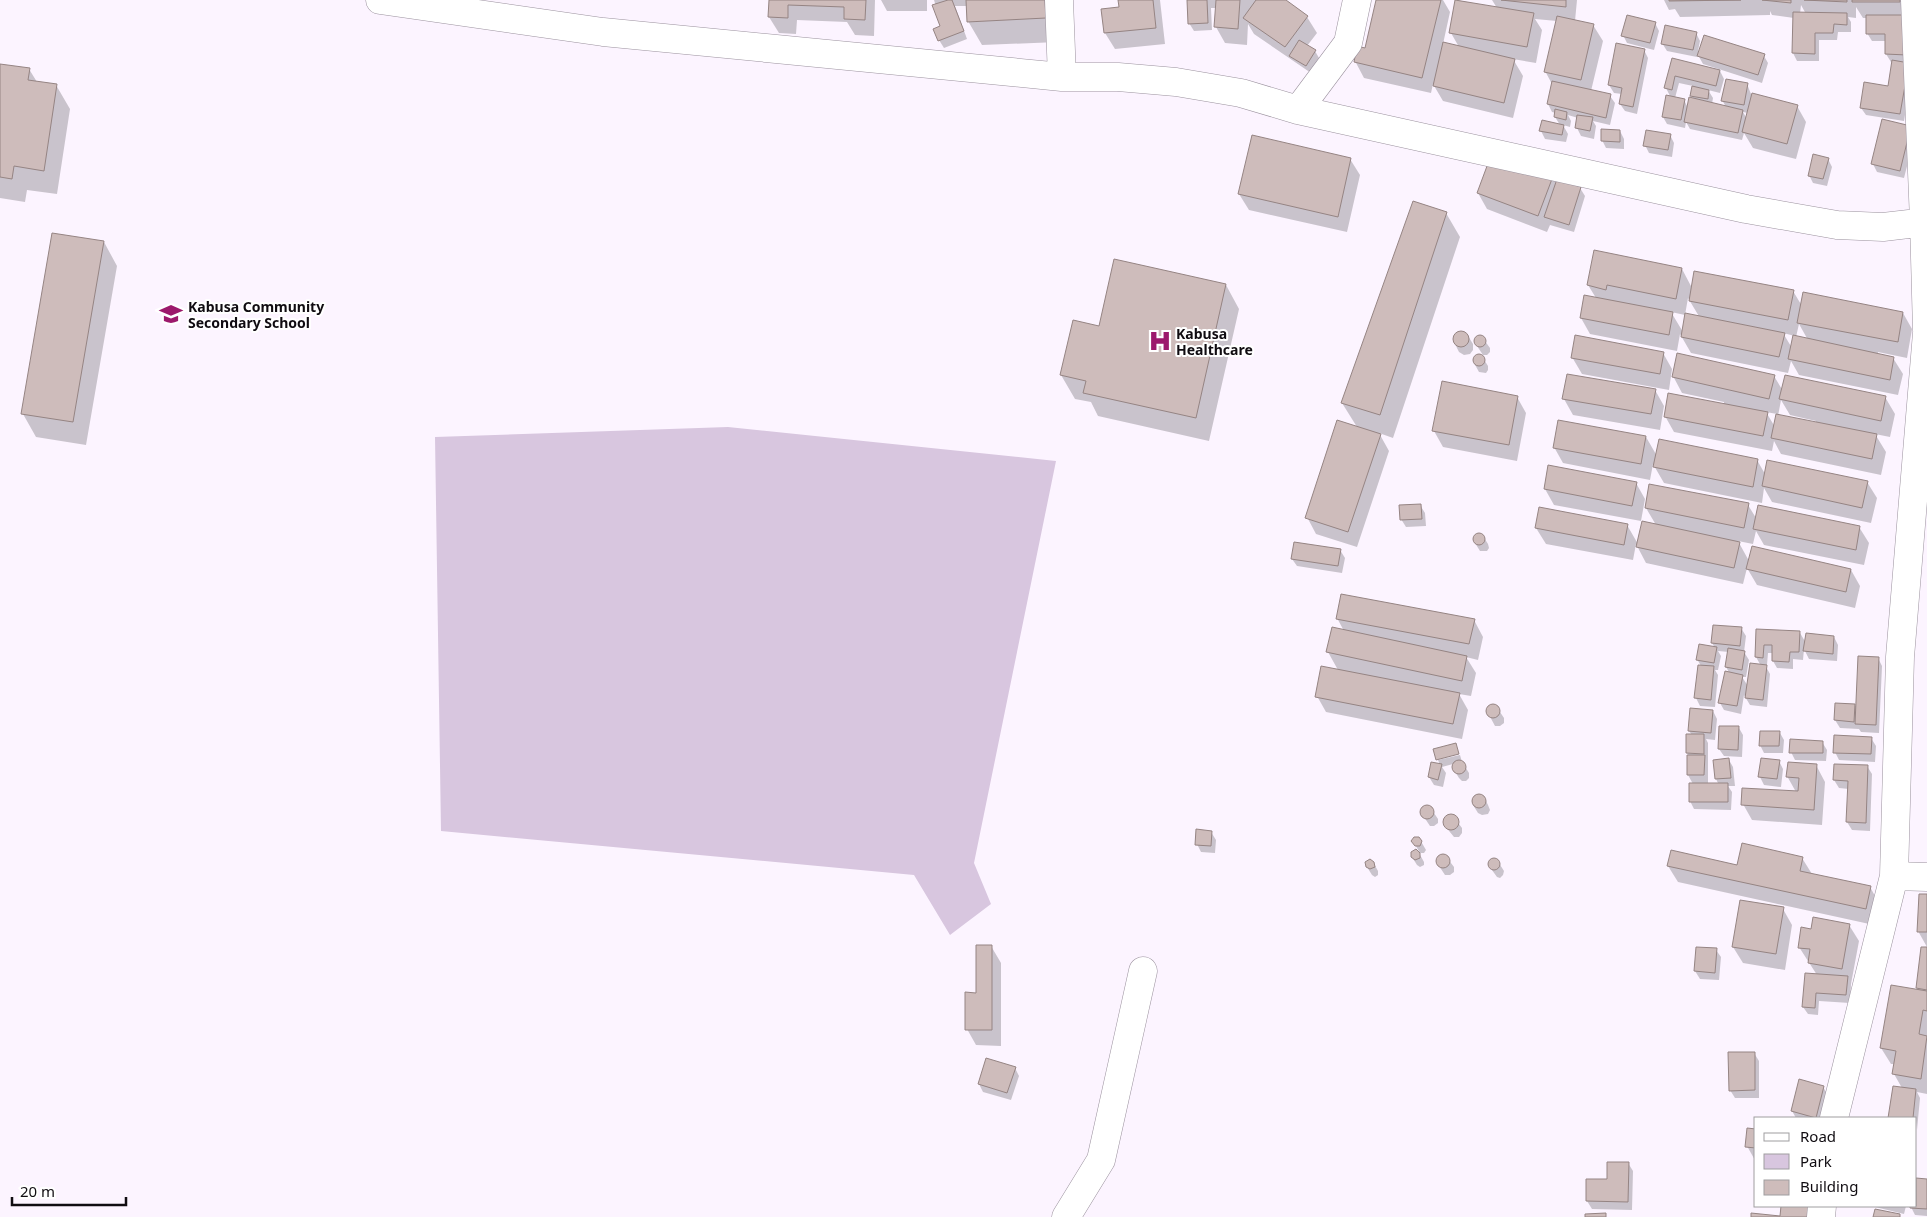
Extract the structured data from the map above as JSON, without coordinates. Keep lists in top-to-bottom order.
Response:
{
  "places": {
    "school or university": ["Kabusa Community Secondary School"],
    "hospital": ["Kabusa Healthcare"]
  },
  "legend": ["Road", "Park", "Building"],
  "scale_bar": "20 m"
}
